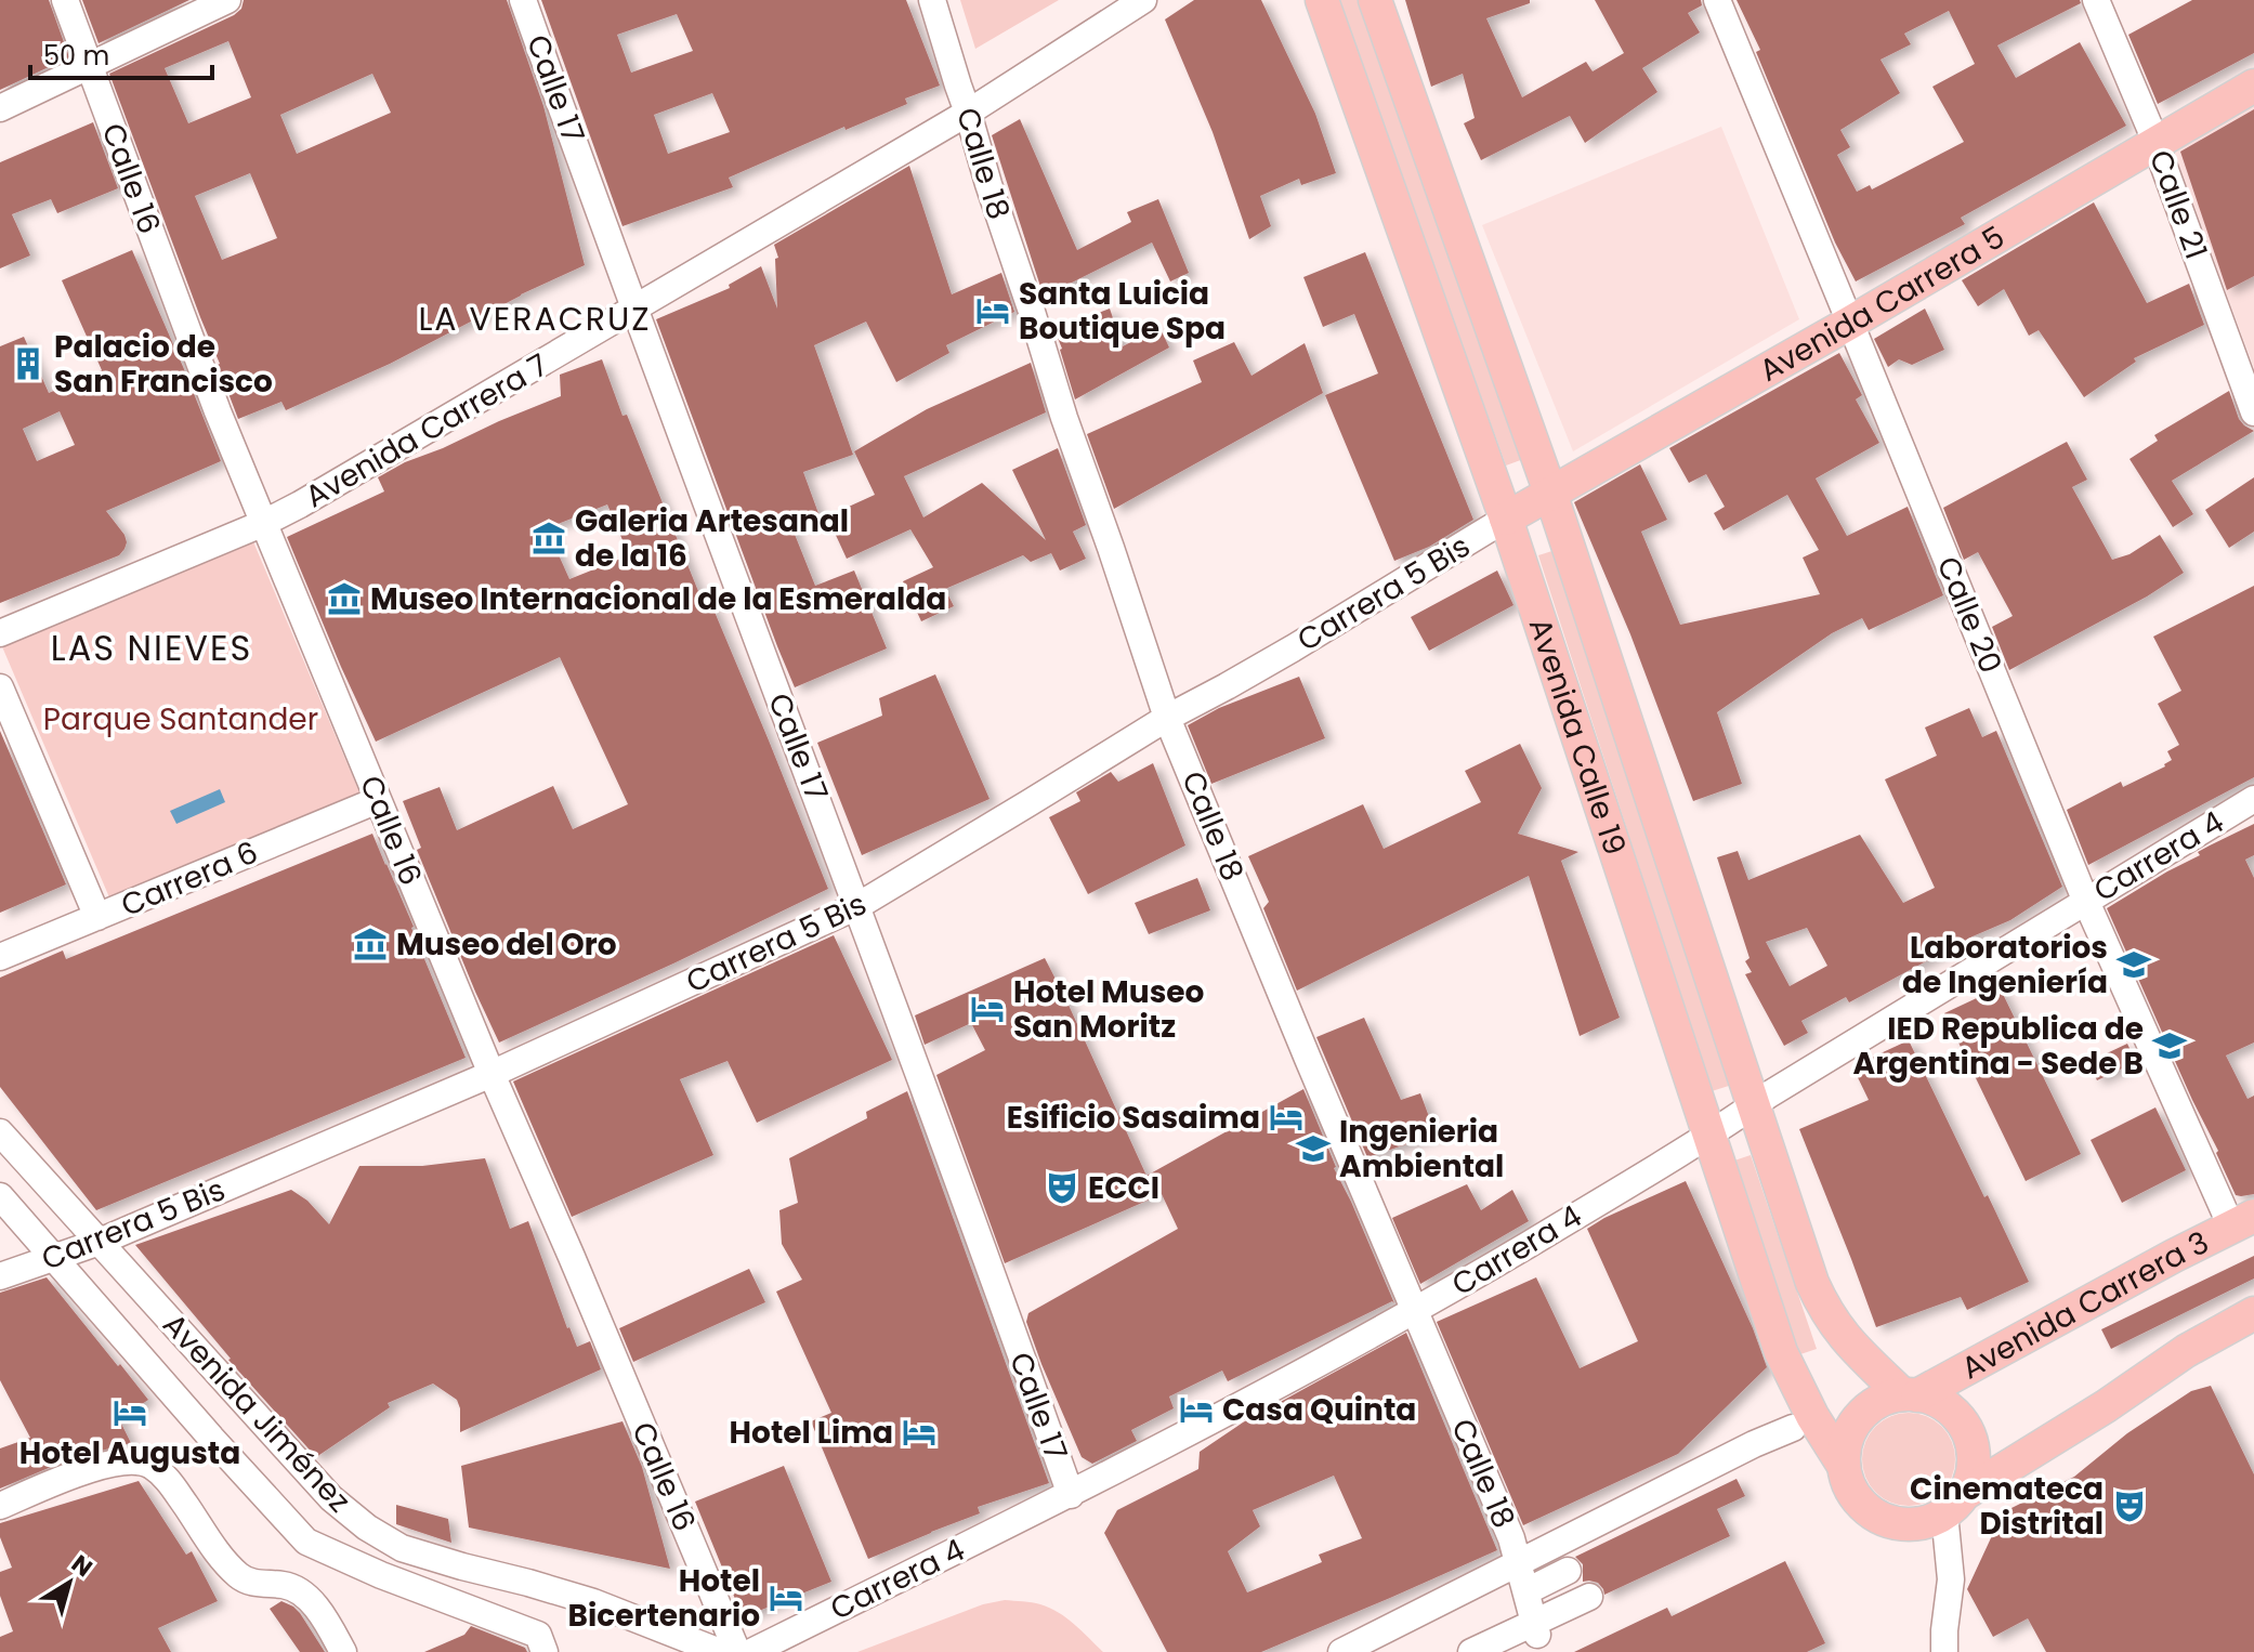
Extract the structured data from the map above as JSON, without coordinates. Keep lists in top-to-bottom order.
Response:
{
  "streets": {
    "main road": ["Avenida Carrera 5", "Avenida Calle 19", "Avenida Carrera 3"],
    "street": [
      "Calle 17",
      "Calle 18",
      "Calle 16",
      "Calle 21",
      "Avenida Carrera 7",
      "Carrera 5 Bis",
      "Calle 20",
      "Carrera 4",
      "Carrera 6",
      "Avenida Jiménez"
    ]
  },
  "crossings": [
    ["Calle 17", "Avenida Carrera 7"],
    ["Calle 17", "Carrera 5 Bis"],
    ["Calle 17", "Carrera 4"],
    ["Calle 18", "Avenida Carrera 7"],
    ["Calle 18", "Carrera 5 Bis"],
    ["Calle 18", "Carrera 4"],
    ["Calle 16", "Avenida Carrera 7"],
    ["Calle 16", "Carrera 5 Bis"],
    ["Calle 16", "Carrera 6"],
    ["Calle 21", "Avenida Carrera 5"],
    ["Avenida Carrera 5", "Carrera 5 Bis"],
    ["Avenida Carrera 5", "Calle 20"],
    ["Avenida Carrera 5", "Avenida Calle 19"],
    ["Carrera 5 Bis", "Avenida Calle 19"],
    ["Carrera 5 Bis", "Avenida Jiménez"],
    ["Calle 20", "Carrera 4"],
    ["Calle 20", "Avenida Carrera 3"],
    ["Avenida Calle 19", "Carrera 4"],
    ["Avenida Calle 19", "Avenida Carrera 3"]
  ],
  "districts": ["LA VERACRUZ", "LAS NIEVES"],
  "parks": ["Parque Santander"],
  "places": {
    "hotel": [
      "Santa Luicia Boutique Spa",
      "Hotel Museo San Moritz",
      "Esificio Sasaima",
      "Casa Quinta",
      "Hotel Augusta",
      "Hotel Lima",
      "Hotel Bicertenario"
    ],
    "building": ["Palacio de San Francisco"],
    "museum": ["Galeria Artesanal de la 16", "Museo Internacional de la Esmeralda", "Museo del Oro"],
    "school or university": ["Laboratorios de Ingeniería", "IED Republica de Argentina - Sede B", "Ingenieria Ambiental"],
    "theatre": ["ECCI", "Cinemateca Distrital"]
  },
  "scale_bar": "50 m",
  "north": "top right"
}
